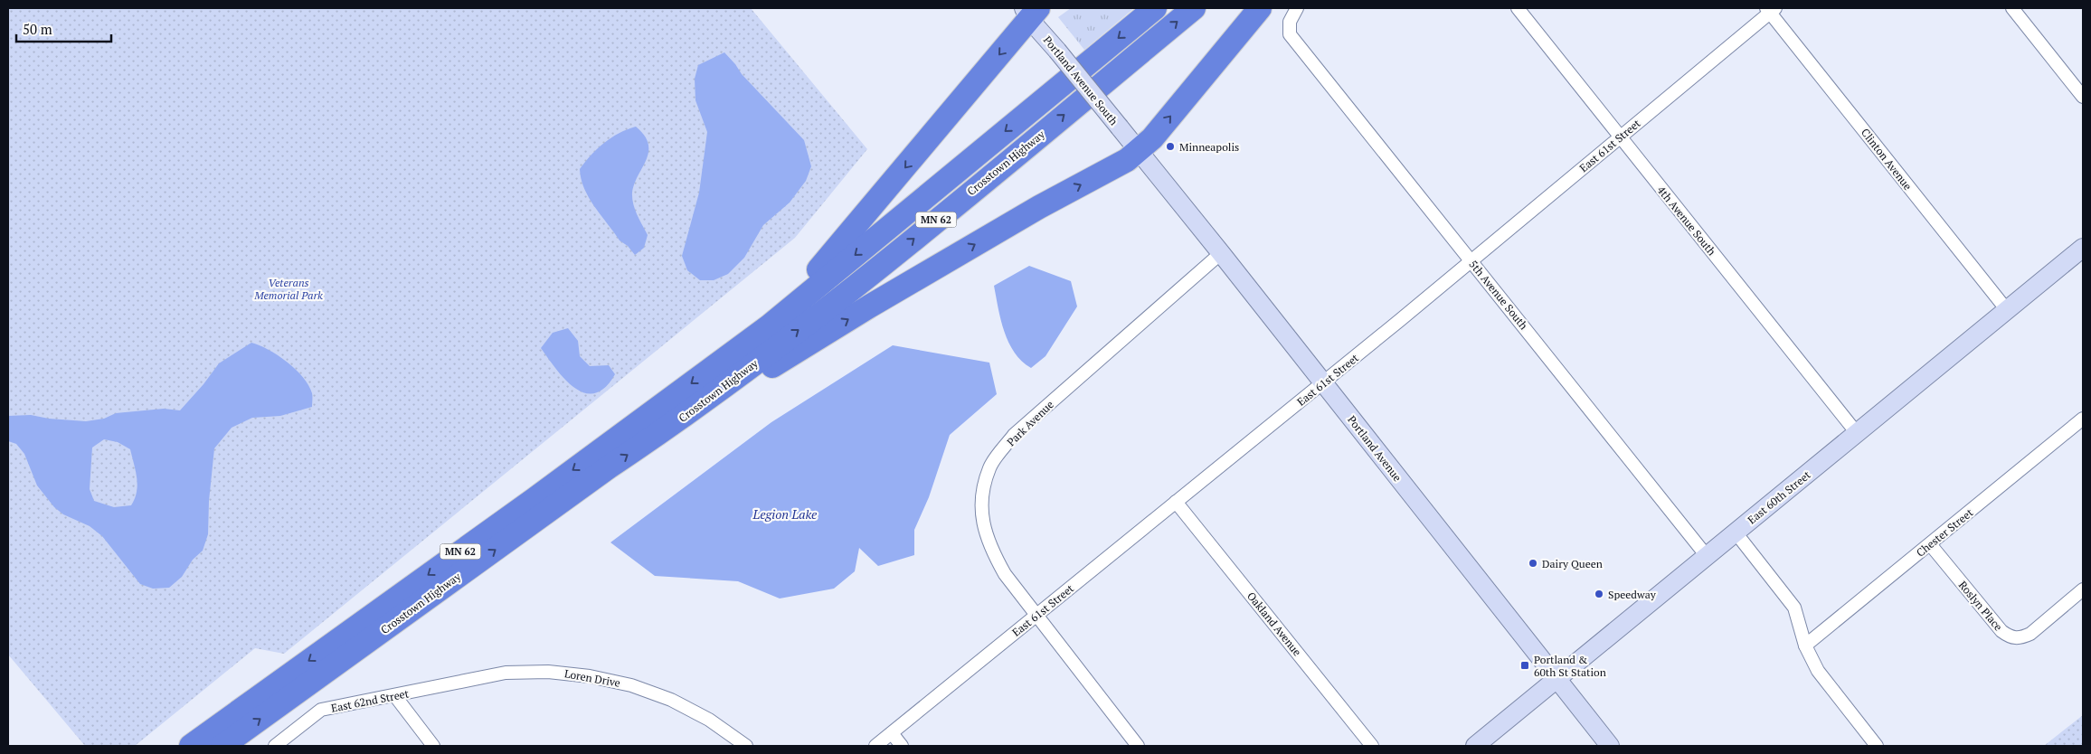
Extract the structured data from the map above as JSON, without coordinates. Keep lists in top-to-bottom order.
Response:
{
  "streets": {
    "highway": ["Crosstown Highway", "MN 62"],
    "street": [
      "Portland Avenue South",
      "East 61st Street",
      "Clinton Avenue",
      "4th Avenue South",
      "5th Avenue South",
      "Park Avenue",
      "Portland Avenue",
      "East 60th Street",
      "Chester Street",
      "Roslyn Place",
      "Oakland Avenue",
      "Loren Drive",
      "East 62nd Street"
    ]
  },
  "crossings": [
    ["Portland Avenue South", "Portland Avenue"],
    ["East 61st Street", "Clinton Avenue"],
    ["East 61st Street", "4th Avenue South"],
    ["East 61st Street", "5th Avenue South"],
    ["East 61st Street", "Park Avenue"],
    ["East 61st Street", "Portland Avenue"],
    ["East 61st Street", "Oakland Avenue"],
    ["Clinton Avenue", "East 60th Street"],
    ["4th Avenue South", "East 60th Street"],
    ["5th Avenue South", "East 60th Street"],
    ["Park Avenue", "Portland Avenue"],
    ["Portland Avenue", "East 60th Street"],
    ["Chester Street", "Roslyn Place"],
    ["Loren Drive", "East 62nd Street"]
  ],
  "water": ["Legion Lake"],
  "parks": ["Veterans Memorial Park"],
  "places": {
    "other": ["Minneapolis", "Dairy Queen", "Speedway"],
    "transit": ["Portland & 60th St Station"]
  },
  "scale_bar": "50 m"
}
